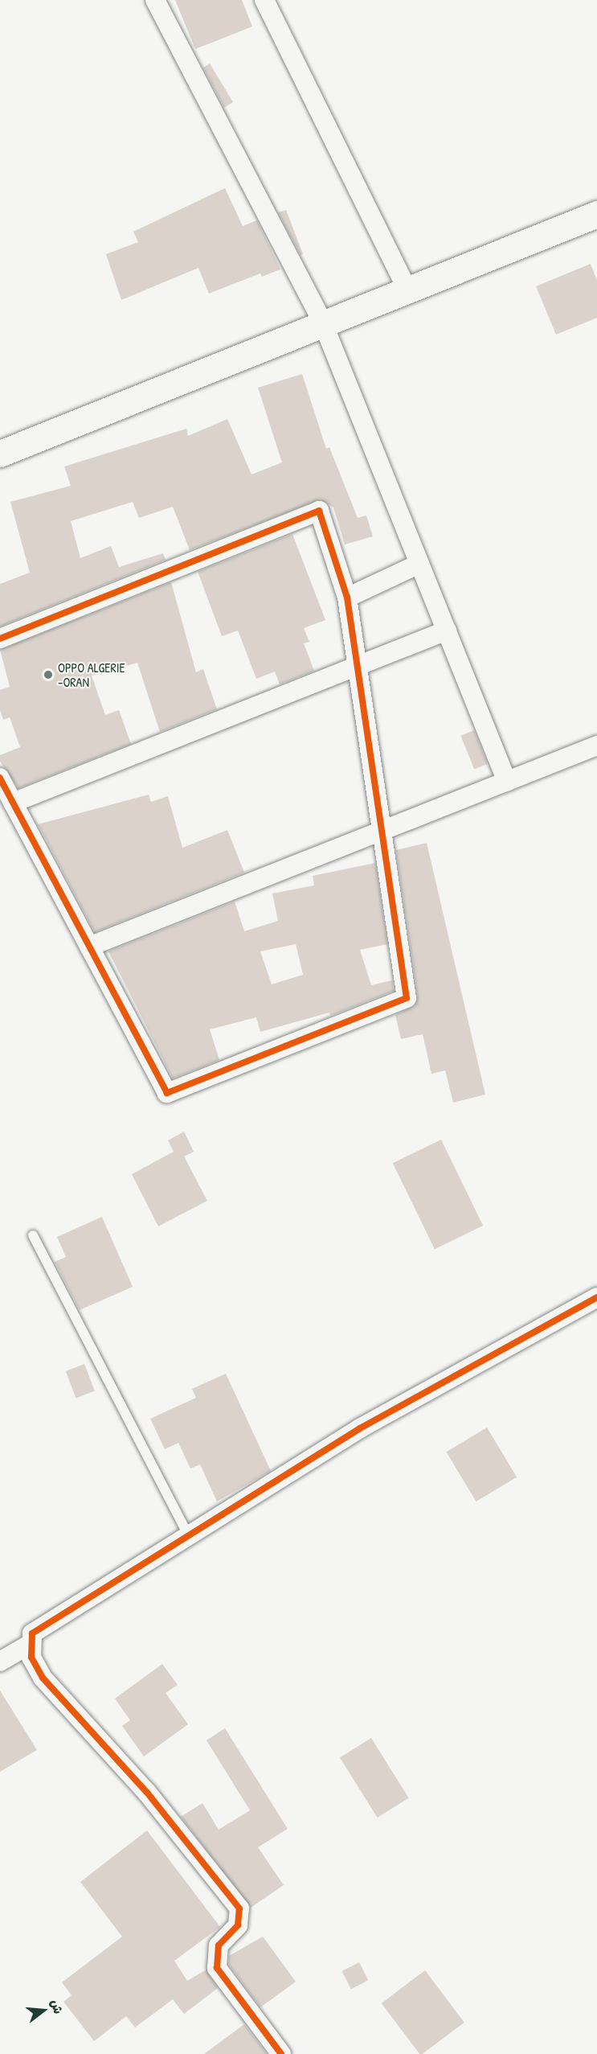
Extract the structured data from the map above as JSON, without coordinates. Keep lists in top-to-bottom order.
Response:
{
  "places": ["OPPO ALGERIE -ORAN"],
  "north": "right"
}
